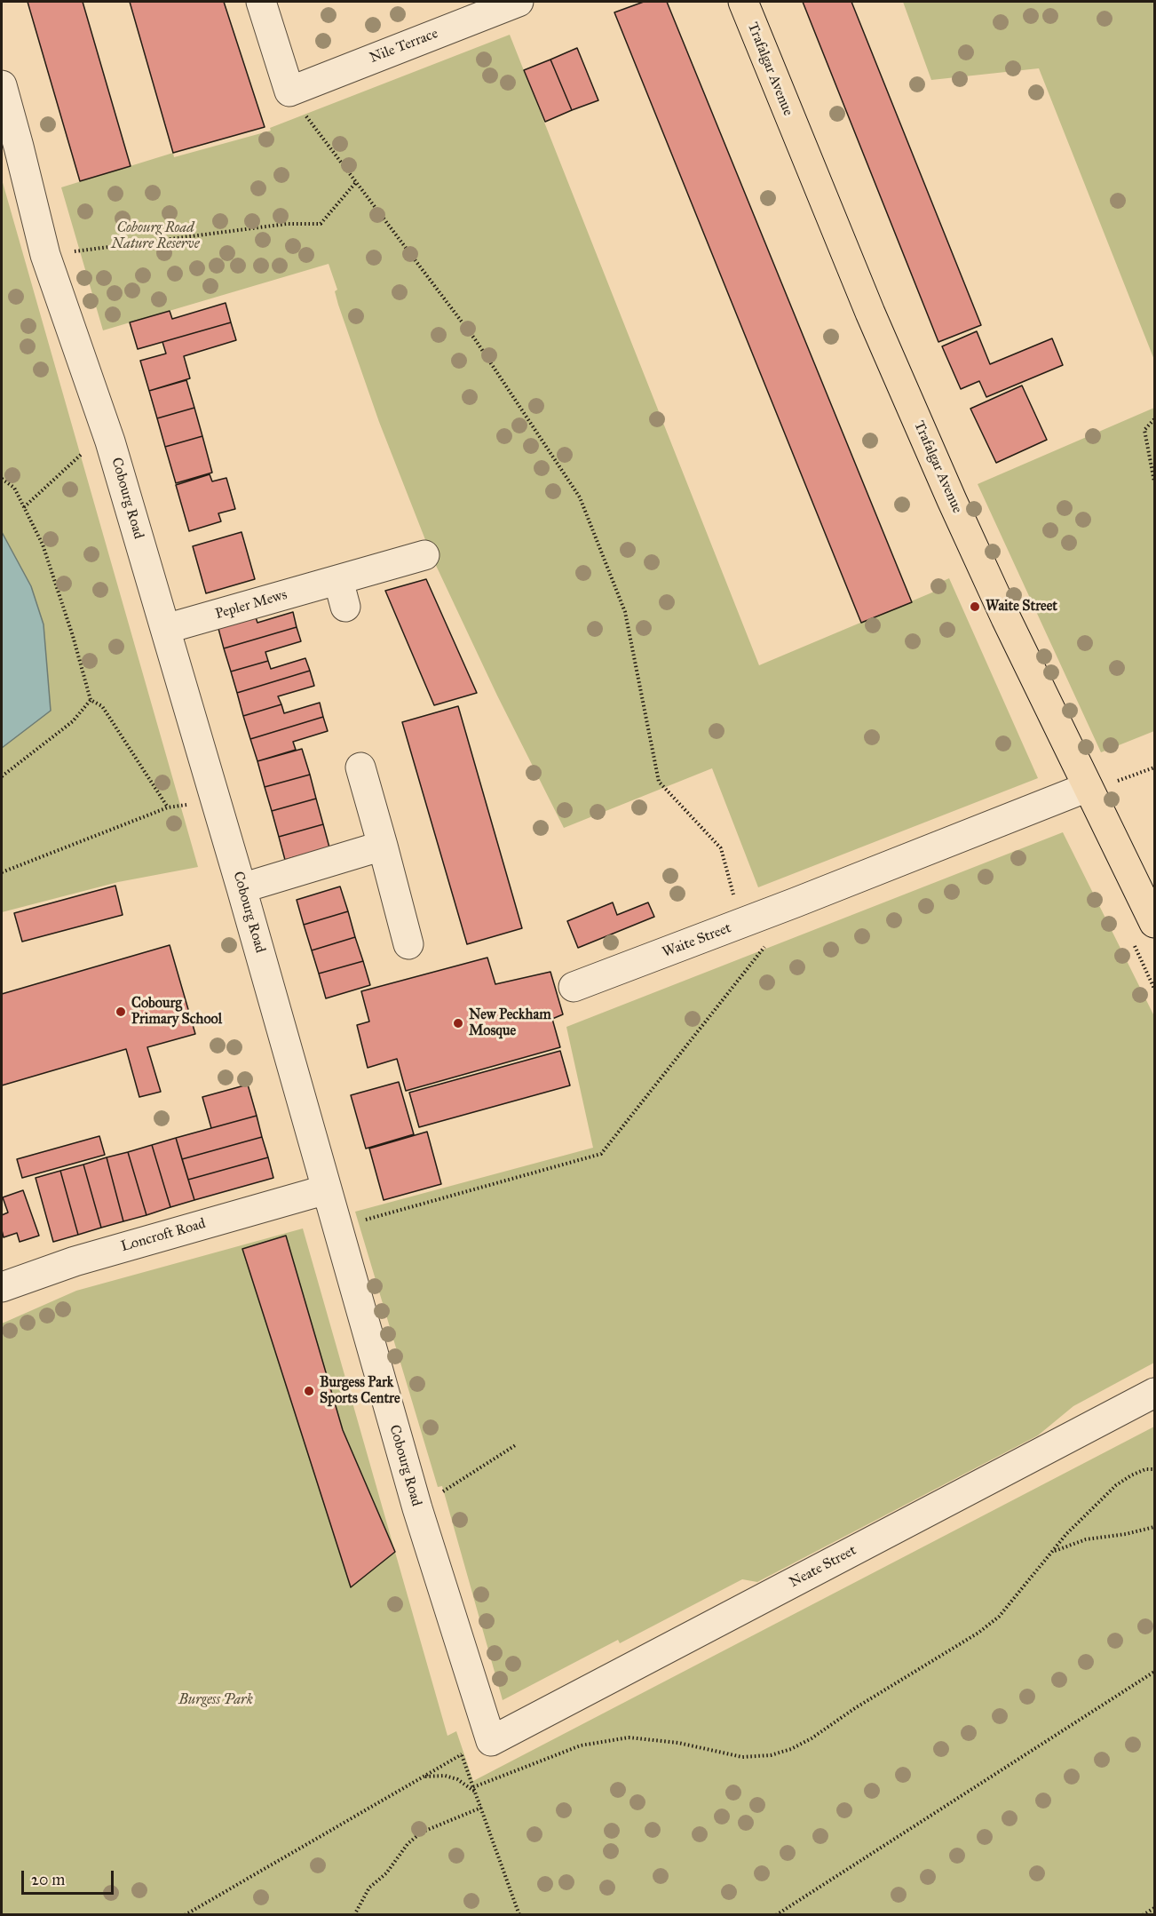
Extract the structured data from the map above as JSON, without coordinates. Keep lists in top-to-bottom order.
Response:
{
  "streets": {
    "main road": ["Trafalgar Avenue"],
    "street": [
      "Nile Terrace",
      "Cobourg Road",
      "Pepler Mews",
      "Waite Street",
      "Loncroft Road",
      "Neate Street"
    ]
  },
  "crossings": [
    ["Trafalgar Avenue", "Waite Street"],
    ["Cobourg Road", "Pepler Mews"],
    ["Cobourg Road", "Loncroft Road"],
    ["Cobourg Road", "Neate Street"]
  ],
  "parks": ["Cobourg Road Nature Reserve", "Burgess Park"],
  "places": [
    "Waite Street",
    "Cobourg Primary School",
    "New Peckham Mosque",
    "Burgess Park Sports Centre"
  ],
  "scale_bar": "20 m"
}
